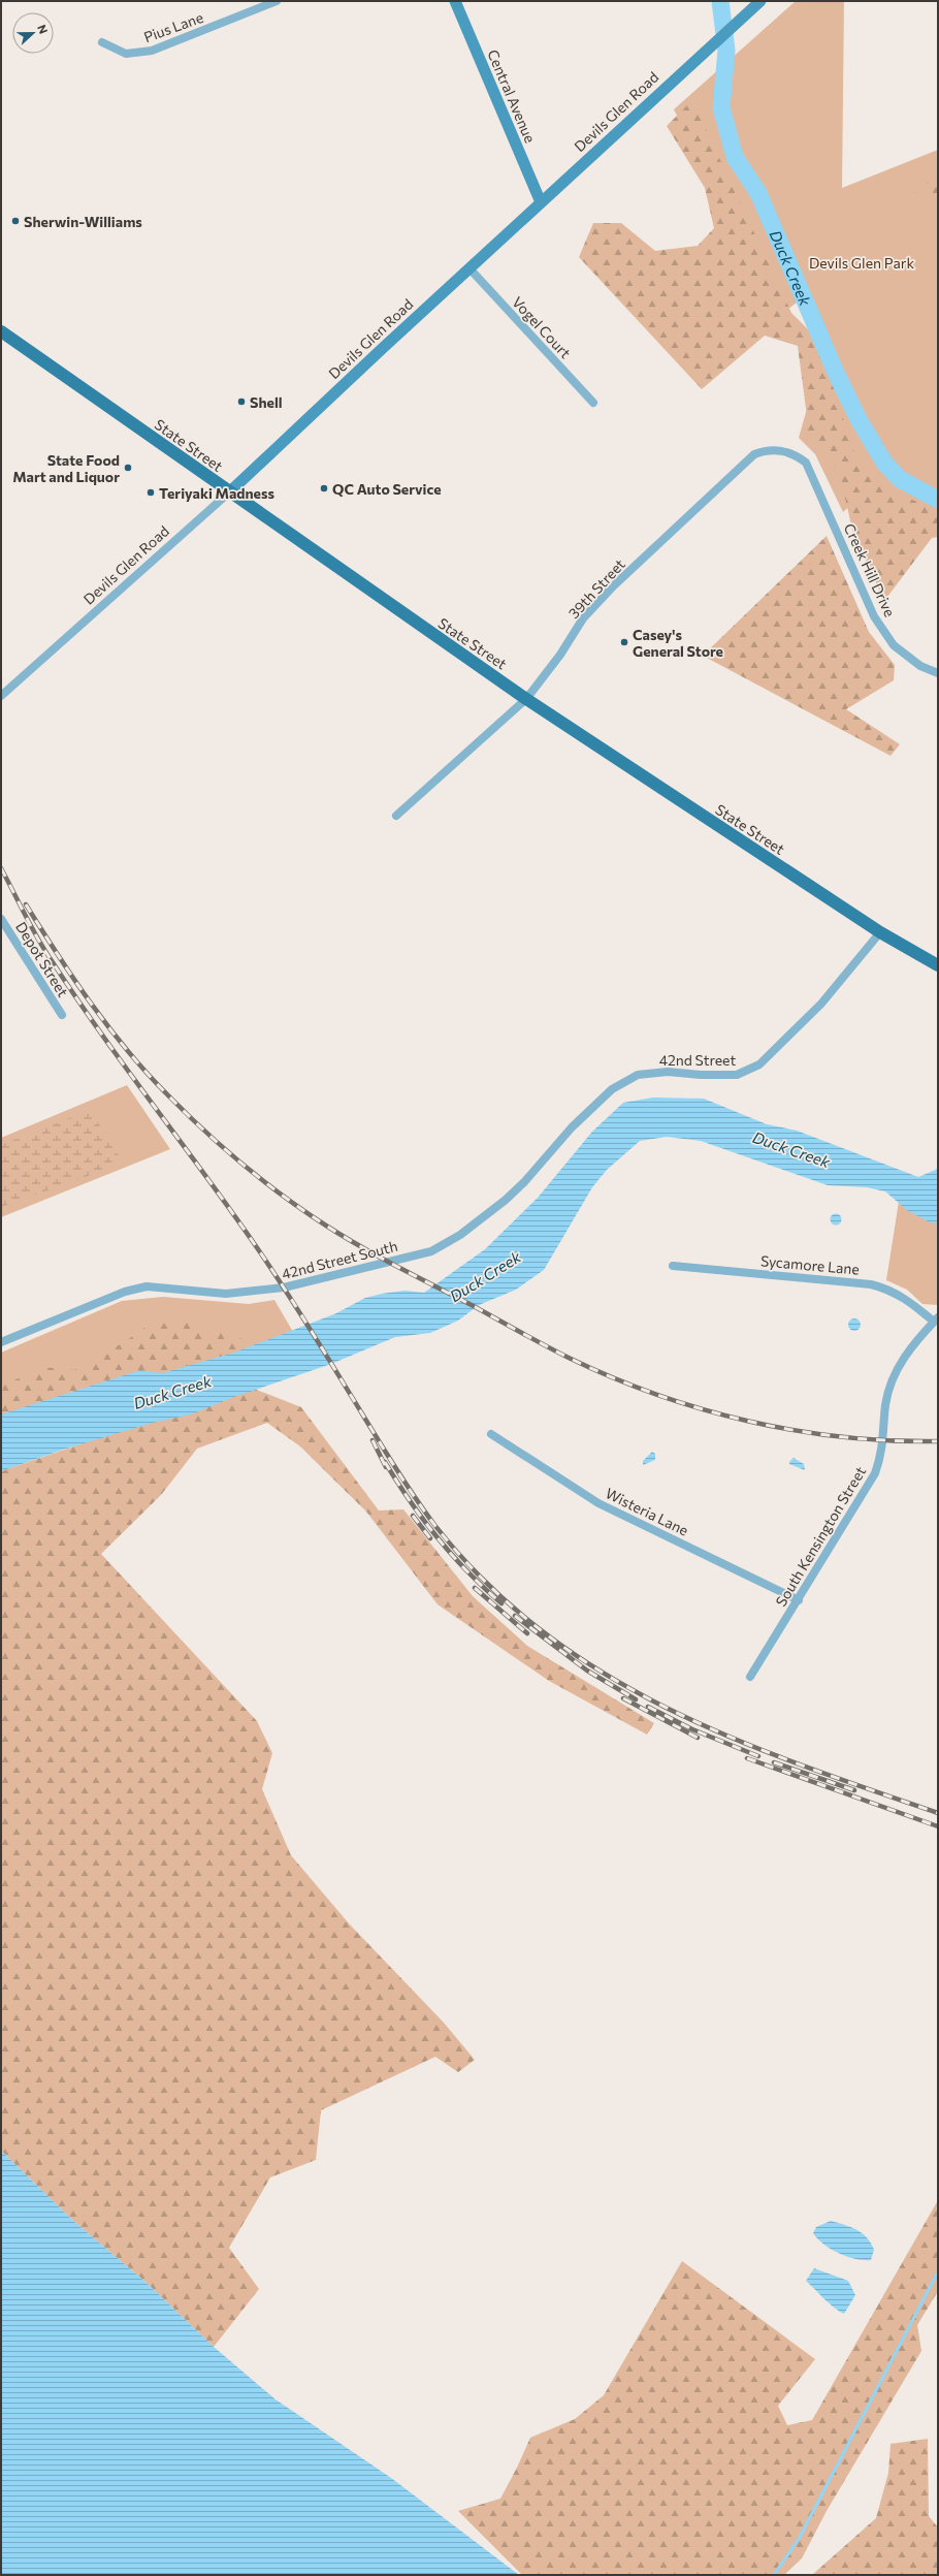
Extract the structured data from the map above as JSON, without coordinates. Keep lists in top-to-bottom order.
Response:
{
  "streets": {
    "main road": ["Central Avenue", "Devils Glen Road", "State Street"],
    "street": [
      "Pius Lane",
      "Vogel Court",
      "Creek Hill Drive",
      "39th Street",
      "Depot Street",
      "42nd Street",
      "42nd Street South",
      "Sycamore Lane",
      "Wisteria Lane",
      "South Kensington Street"
    ]
  },
  "crossings": [
    ["Central Avenue", "Devils Glen Road"],
    ["Devils Glen Road", "Vogel Court"],
    ["Devils Glen Road", "State Street"],
    ["State Street", "39th Street"],
    ["State Street", "42nd Street"],
    ["Creek Hill Drive", "39th Street"],
    ["42nd Street", "42nd Street South"],
    ["Sycamore Lane", "South Kensington Street"],
    ["Wisteria Lane", "South Kensington Street"]
  ],
  "water": ["Duck Creek"],
  "parks": ["Devils Glen Park"],
  "places": [
    "Sherwin-Williams",
    "Shell",
    "State Food Mart and Liquor",
    "QC Auto Service",
    "Teriyaki Madness",
    "Casey's General Store"
  ],
  "north": "right"
}
